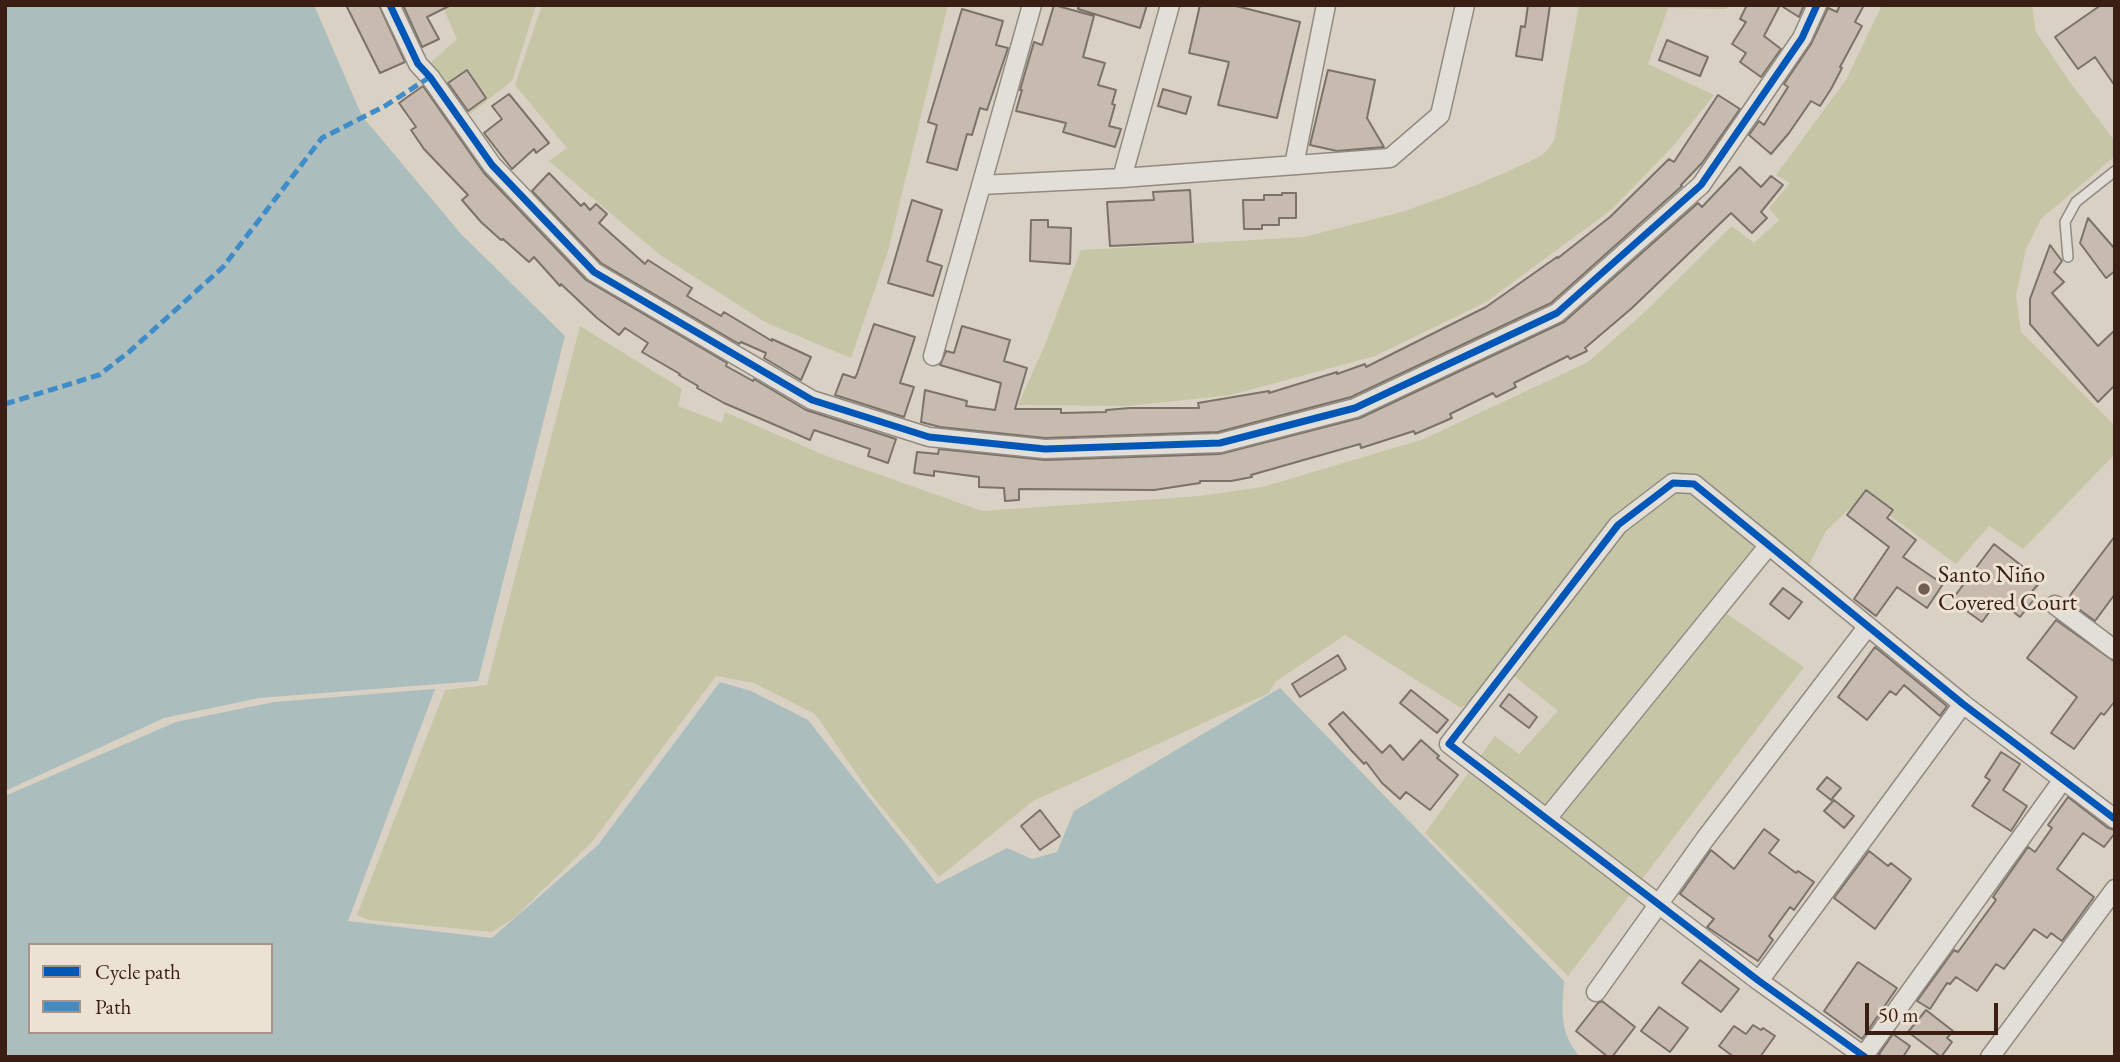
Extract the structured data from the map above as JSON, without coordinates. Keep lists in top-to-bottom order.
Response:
{
  "places": ["Santo Niño Covered Court"],
  "legend": ["Cycle path", "Path"],
  "scale_bar": "50 m"
}
